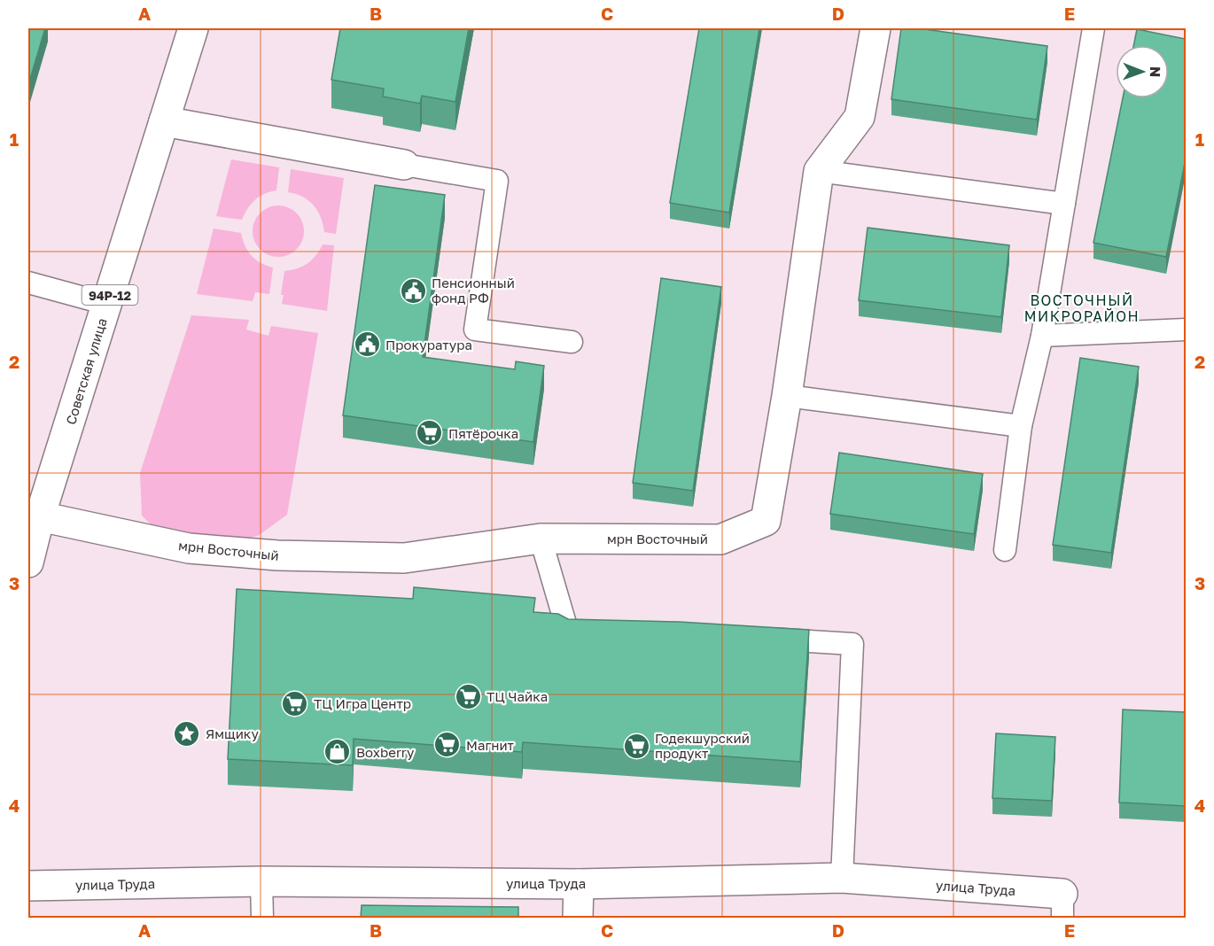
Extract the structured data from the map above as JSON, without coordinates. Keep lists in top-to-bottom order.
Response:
{
  "streets": {
    "street": [
      "94Р-12",
      "Советская улица",
      "мрн Восточный",
      "улица Труда"
    ]
  },
  "crossings": [
    ["Советская улица", "мрн Восточный"]
  ],
  "districts": ["ВОСТОЧНЫЙ МИКРОРАЙОН"],
  "places": {
    "public building": ["Пенсионный фонд РФ", "Прокуратура"],
    "supermarket": [
      "Пятёрочка",
      "ТЦ Чайка",
      "ТЦ Игра Центр",
      "Магнит",
      "Годекшурский продукт"
    ],
    "place": ["Ямщику"],
    "shop": ["Boxberry"]
  },
  "north": "right",
  "grid": {
    "columns": [
      "A",
      "B",
      "C",
      "D",
      "E"
    ],
    "rows": [
      "1",
      "2",
      "3",
      "4"
    ]
  }
}
